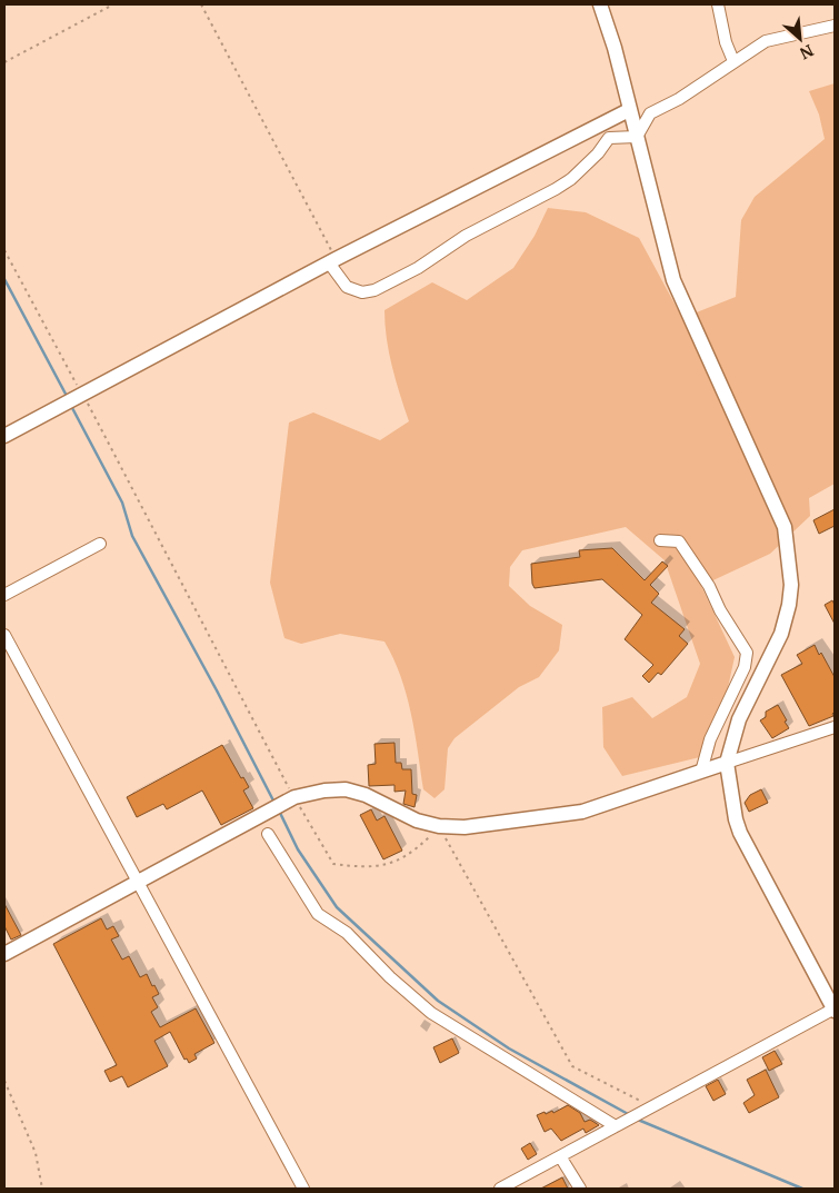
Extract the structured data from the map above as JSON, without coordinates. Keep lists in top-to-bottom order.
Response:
{
  "north": "bottom right"
}
